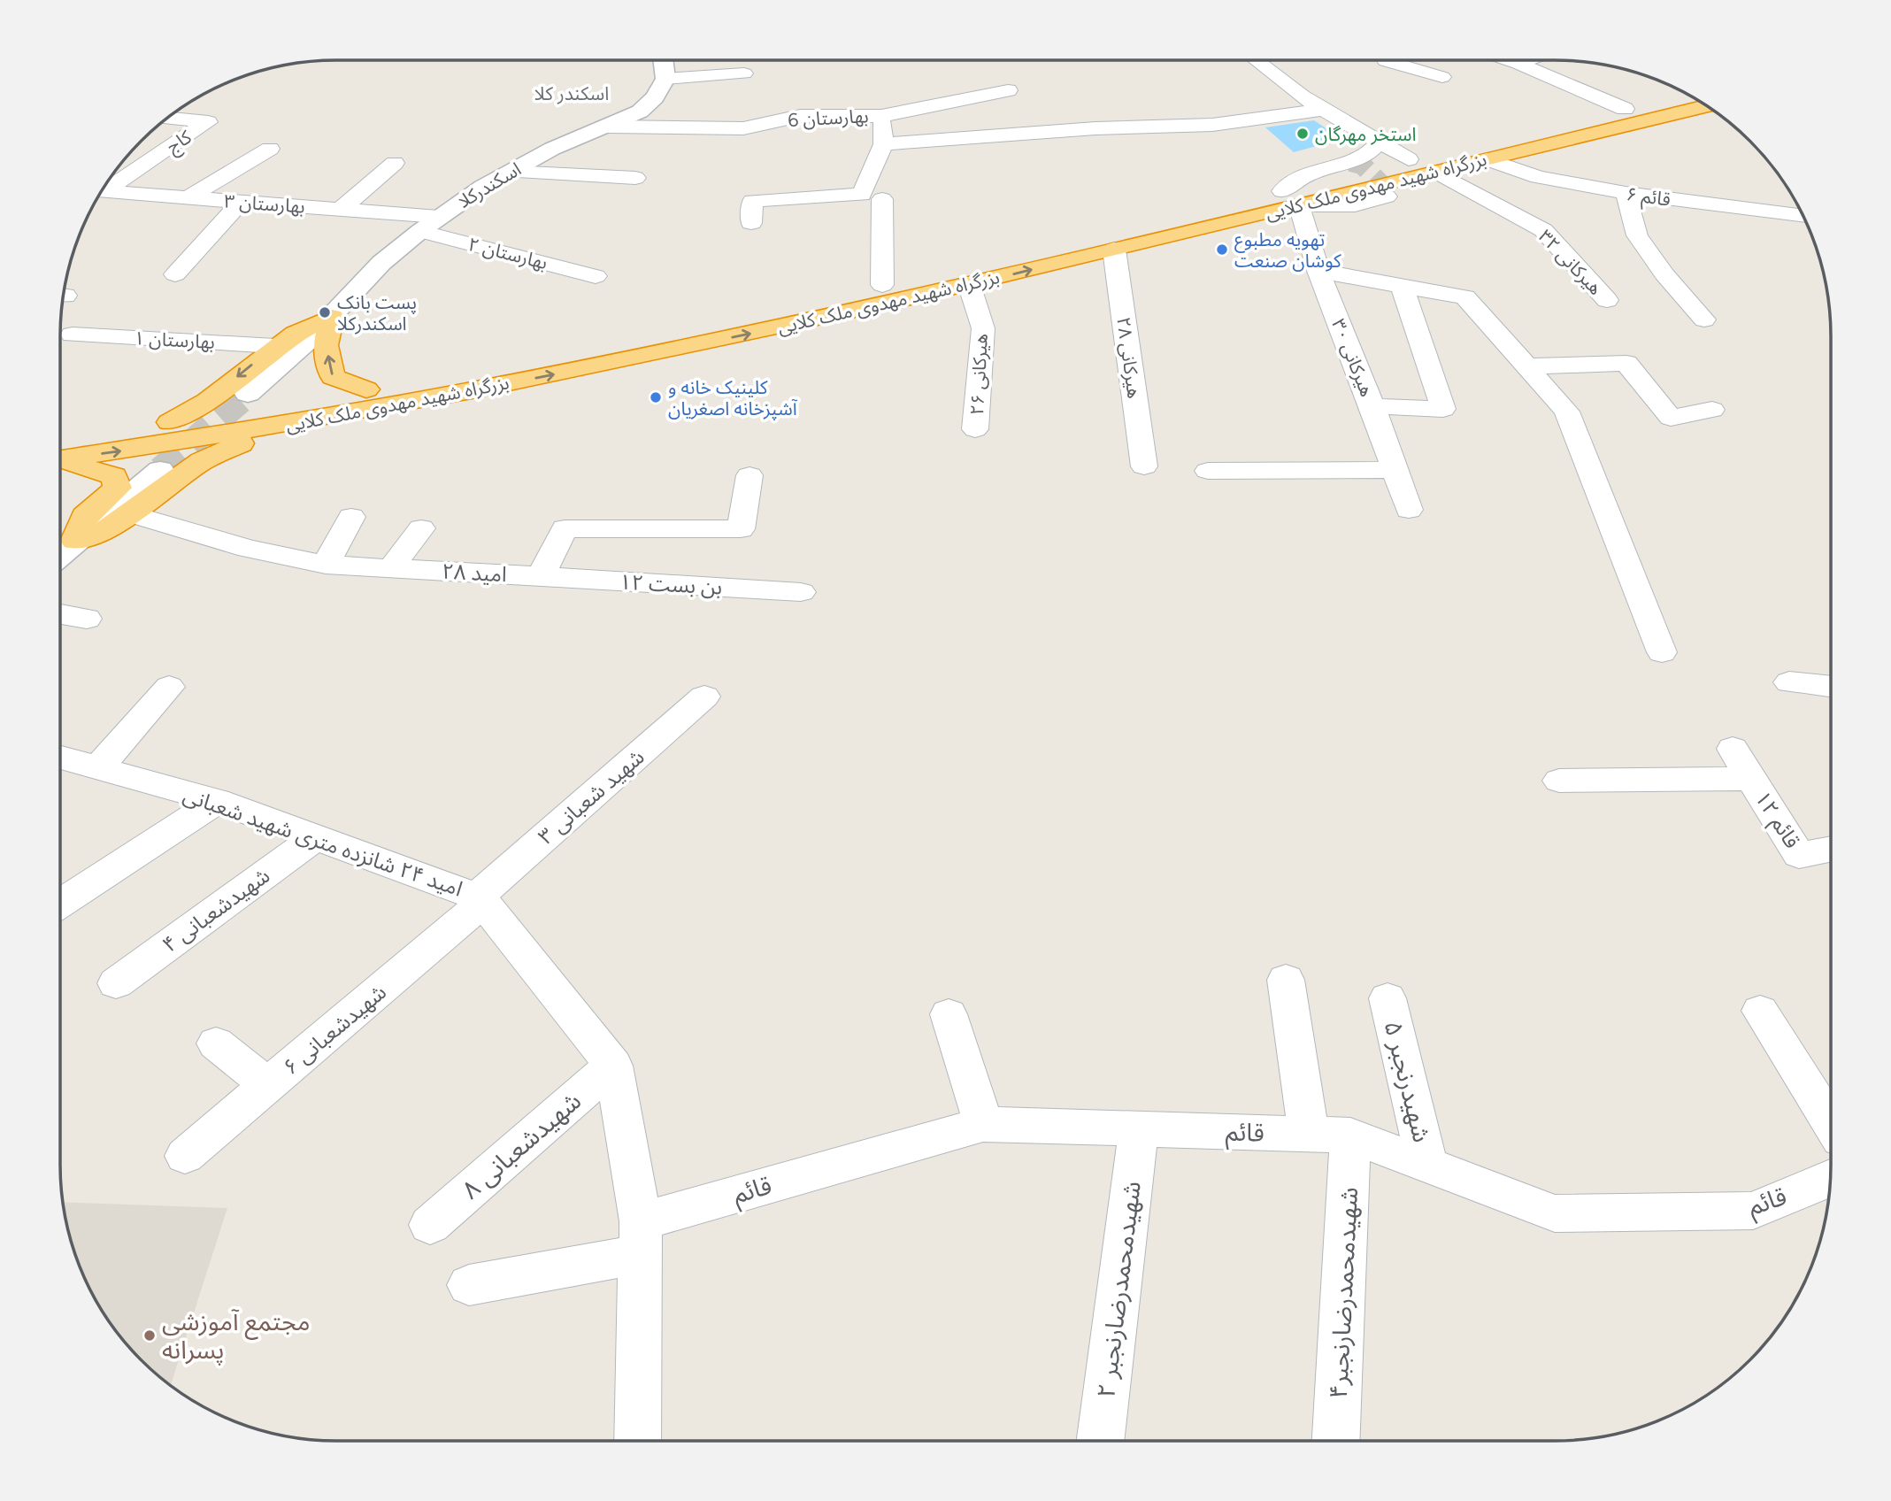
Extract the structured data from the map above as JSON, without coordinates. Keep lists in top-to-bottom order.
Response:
{
  "streets": {
    "highway": ["بزرگراه شهید مهدوی ملک کلایی"],
    "street": [
      "بهارستان 6",
      "کاج",
      "اسکندرکلا",
      "قائم ۶",
      "بهارستان ۳",
      "بهارستان ۲",
      "هیرکانی ۳۲",
      "بهارستان ۱",
      "هیرکانی ۲۸",
      "هیرکانی ۳۰",
      "هیرکانی ۲۶",
      "امید ۲۸",
      "بن بست ۱۲",
      "شهید شعبانی ۳",
      "قائم ۱۲",
      "امید ۲۴ شانزده متری شهید شعبانی",
      "شهیدشعبانی ۴",
      "شهیدشعبانی ۶",
      "شهیدرنجبر ۵",
      "قائم",
      "شهیدشعبانی ۸",
      "شهیدمحمدرضارنجبر ۲",
      "شهیدمحمدرضارنجبر۴"
    ]
  },
  "crossings": [
    ["بهارستان 6", "اسکندرکلا"],
    ["اسکندرکلا", "بهارستان ۳"],
    ["اسکندرکلا", "بهارستان ۲"],
    ["بزرگراه شهید مهدوی ملک کلایی", "قائم ۶"],
    ["بزرگراه شهید مهدوی ملک کلایی", "هیرکانی ۳۲"],
    ["بزرگراه شهید مهدوی ملک کلایی", "هیرکانی ۲۸"],
    ["بزرگراه شهید مهدوی ملک کلایی", "هیرکانی ۳۰"],
    ["بزرگراه شهید مهدوی ملک کلایی", "هیرکانی ۲۶"],
    ["امید ۲۸", "بن بست ۱۲"],
    ["شهید شعبانی ۳", "امید ۲۴ شانزده متری شهید شعبانی"],
    ["شهید شعبانی ۳", "شهیدشعبانی ۶"],
    ["امید ۲۴ شانزده متری شهید شعبانی", "شهیدشعبانی ۴"],
    ["امید ۲۴ شانزده متری شهید شعبانی", "شهیدشعبانی ۶"],
    ["امید ۲۴ شانزده متری شهید شعبانی", "قائم"],
    ["امید ۲۴ شانزده متری شهید شعبانی", "شهیدشعبانی ۸"],
    ["شهیدرنجبر ۵", "قائم"],
    ["قائم", "شهیدمحمدرضارنجبر ۲"],
    ["قائم", "شهیدمحمدرضارنجبر۴"]
  ],
  "districts": ["اسکندر کلا"],
  "places": [
    "استخر مهرگان",
    "تهویه مطبوع کوشان صنعت",
    "پست بانک اسکندرکلا",
    "کلینیک خانه و آشپزخانه اصغریان",
    "مجتمع آموزشی پسرانه"
  ]
}
